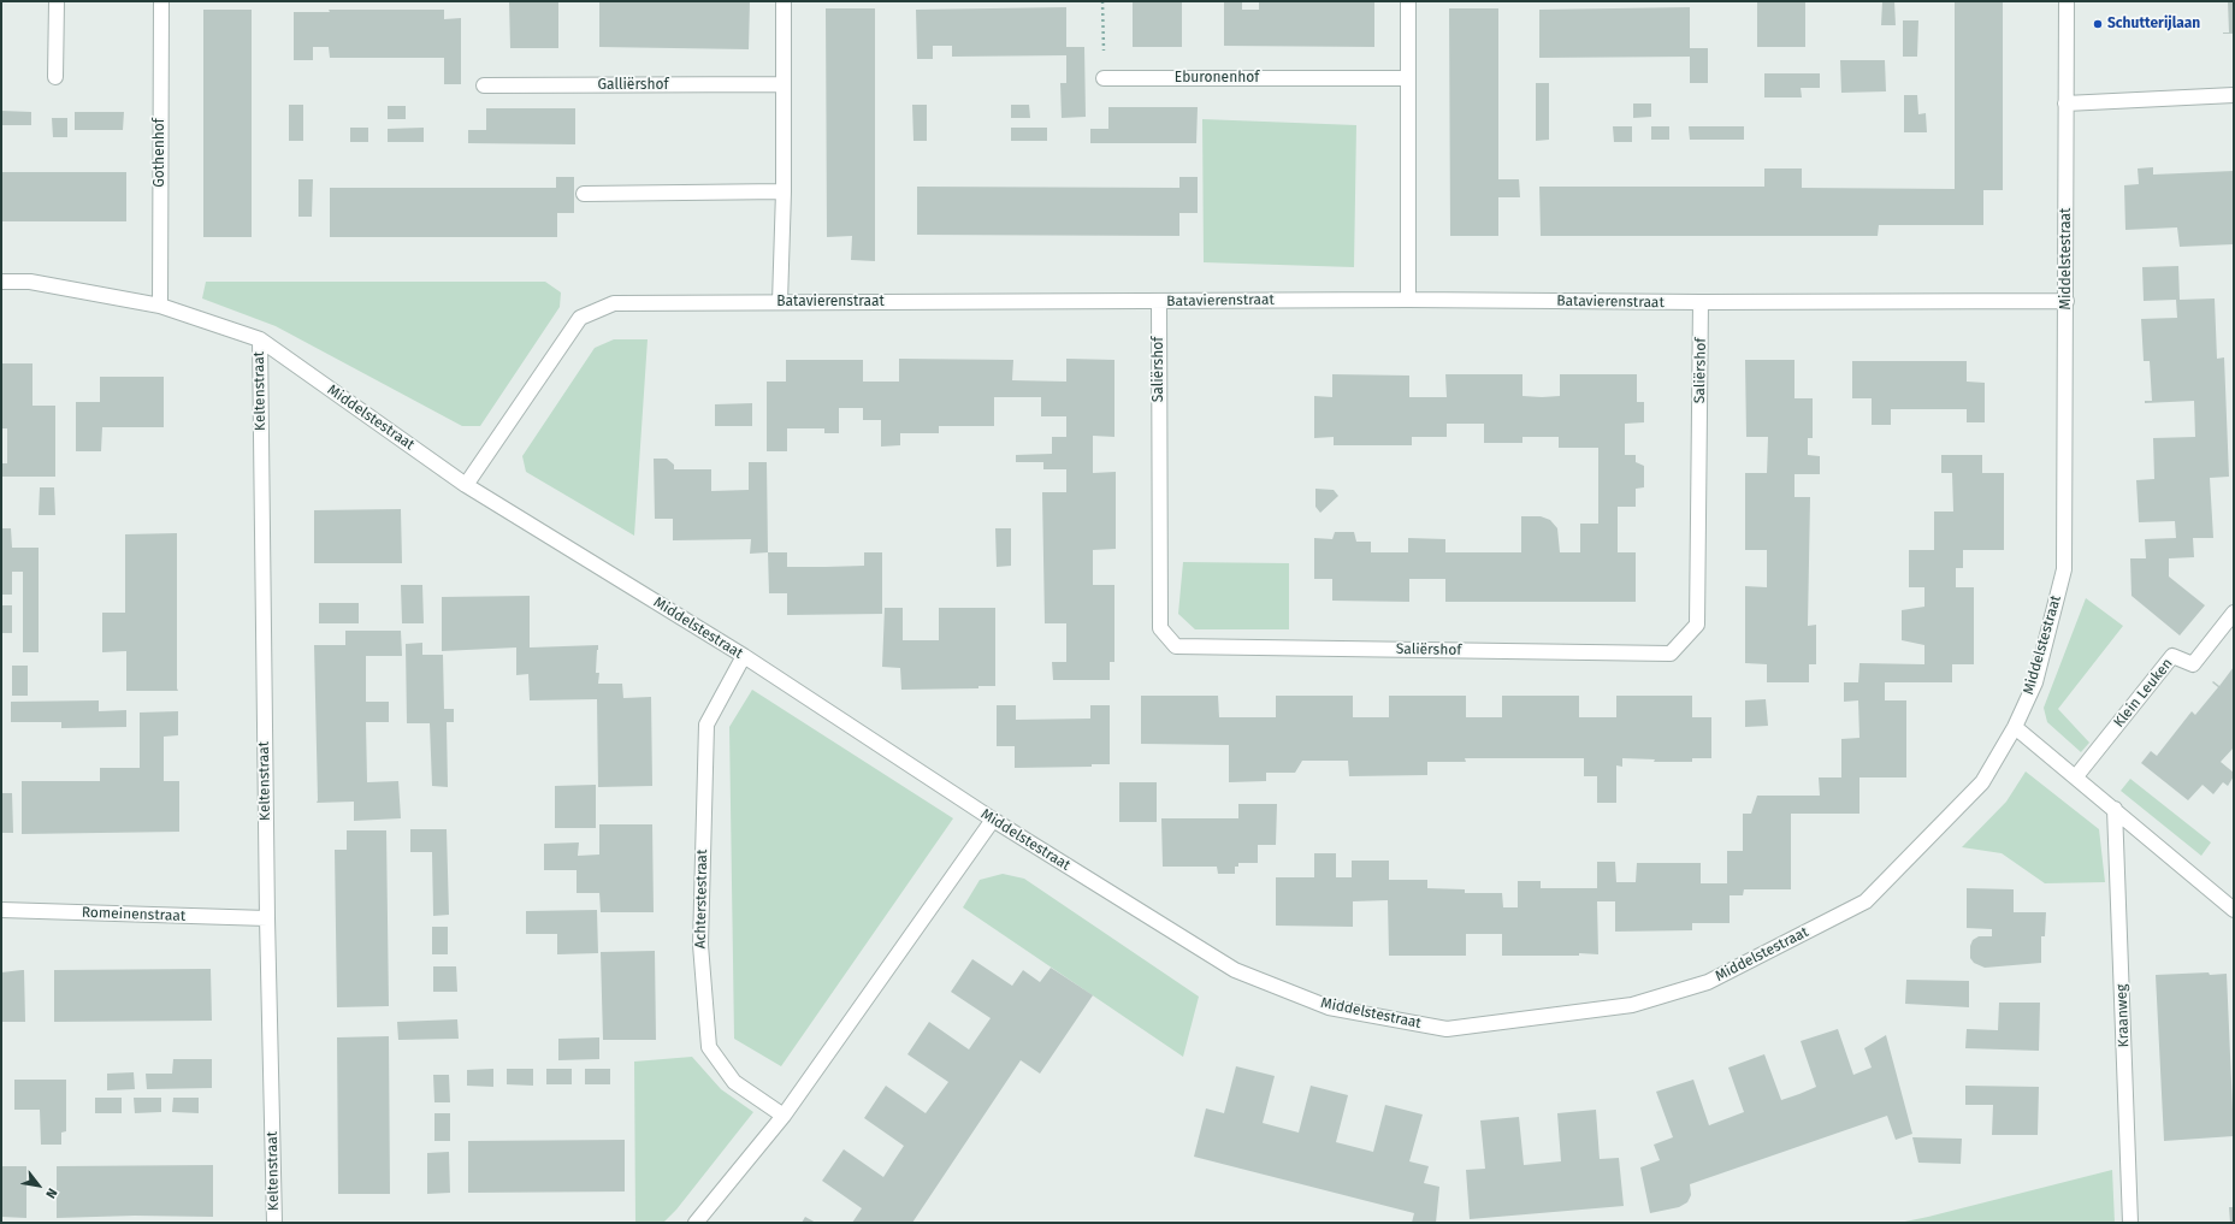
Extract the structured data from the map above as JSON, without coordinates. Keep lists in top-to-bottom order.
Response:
{
  "streets": {
    "street": [
      "Eburonenhof",
      "Galliërshof",
      "Gothenhof",
      "Middelstestraat",
      "Batavierenstraat",
      "Saliërshof",
      "Keltenstraat",
      "Klein Leuken",
      "Achterstestraat",
      "Romeinenstraat",
      "Kraanweg"
    ]
  },
  "crossings": [
    ["Gothenhof", "Middelstestraat"],
    ["Middelstestraat", "Batavierenstraat"],
    ["Middelstestraat", "Keltenstraat"],
    ["Middelstestraat", "Achterstestraat"],
    ["Batavierenstraat", "Saliërshof"],
    ["Keltenstraat", "Romeinenstraat"]
  ],
  "places": ["Schutterijlaan"],
  "north": "bottom right"
}
